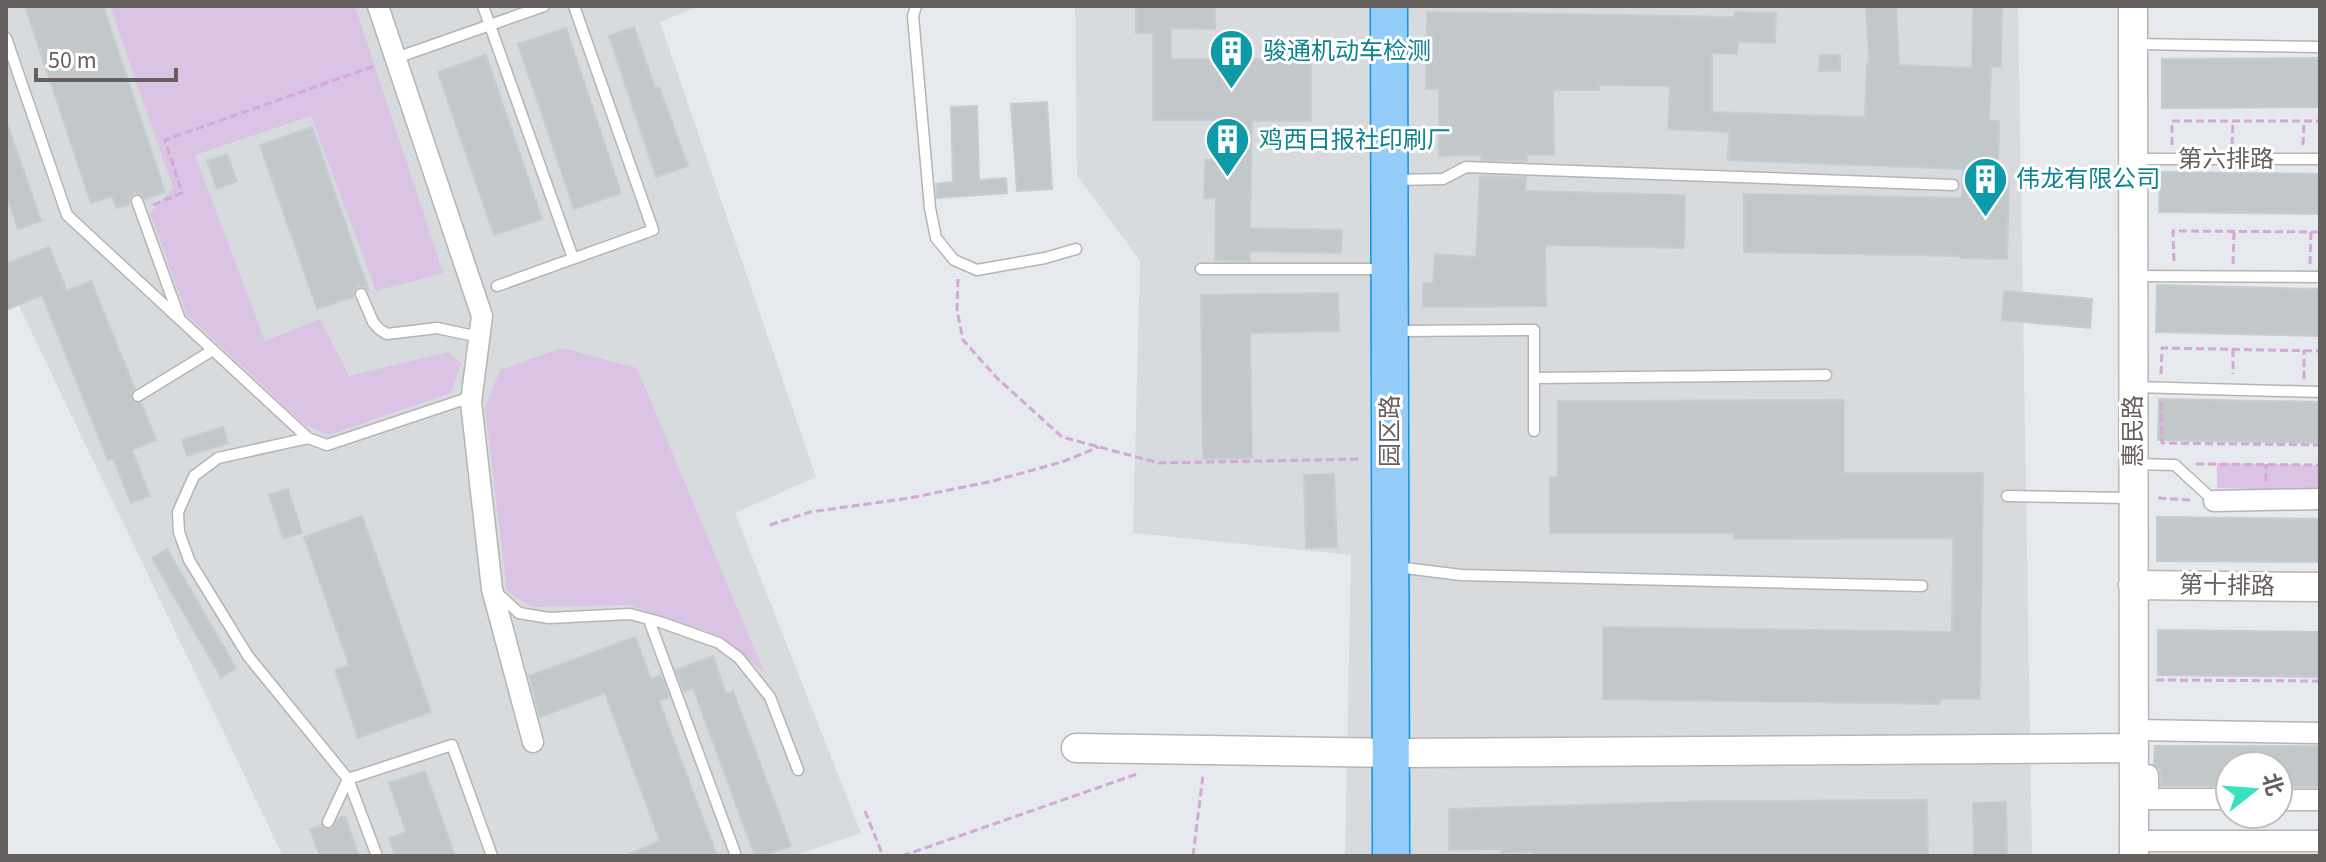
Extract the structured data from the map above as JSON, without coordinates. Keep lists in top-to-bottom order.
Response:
{
  "streets": {
    "highway": ["园区路"],
    "street": ["惠民路", "第十排路"],
    "lane": ["第六排路"]
  },
  "crossings": [
    ["第六排路", "惠民路"],
    ["惠民路", "第十排路"]
  ],
  "places": {
    "building": ["骏通机动车检测", "鸡西日报社印刷厂", "伟龙有限公司"]
  },
  "scale_bar": "50 m",
  "north": "right"
}
